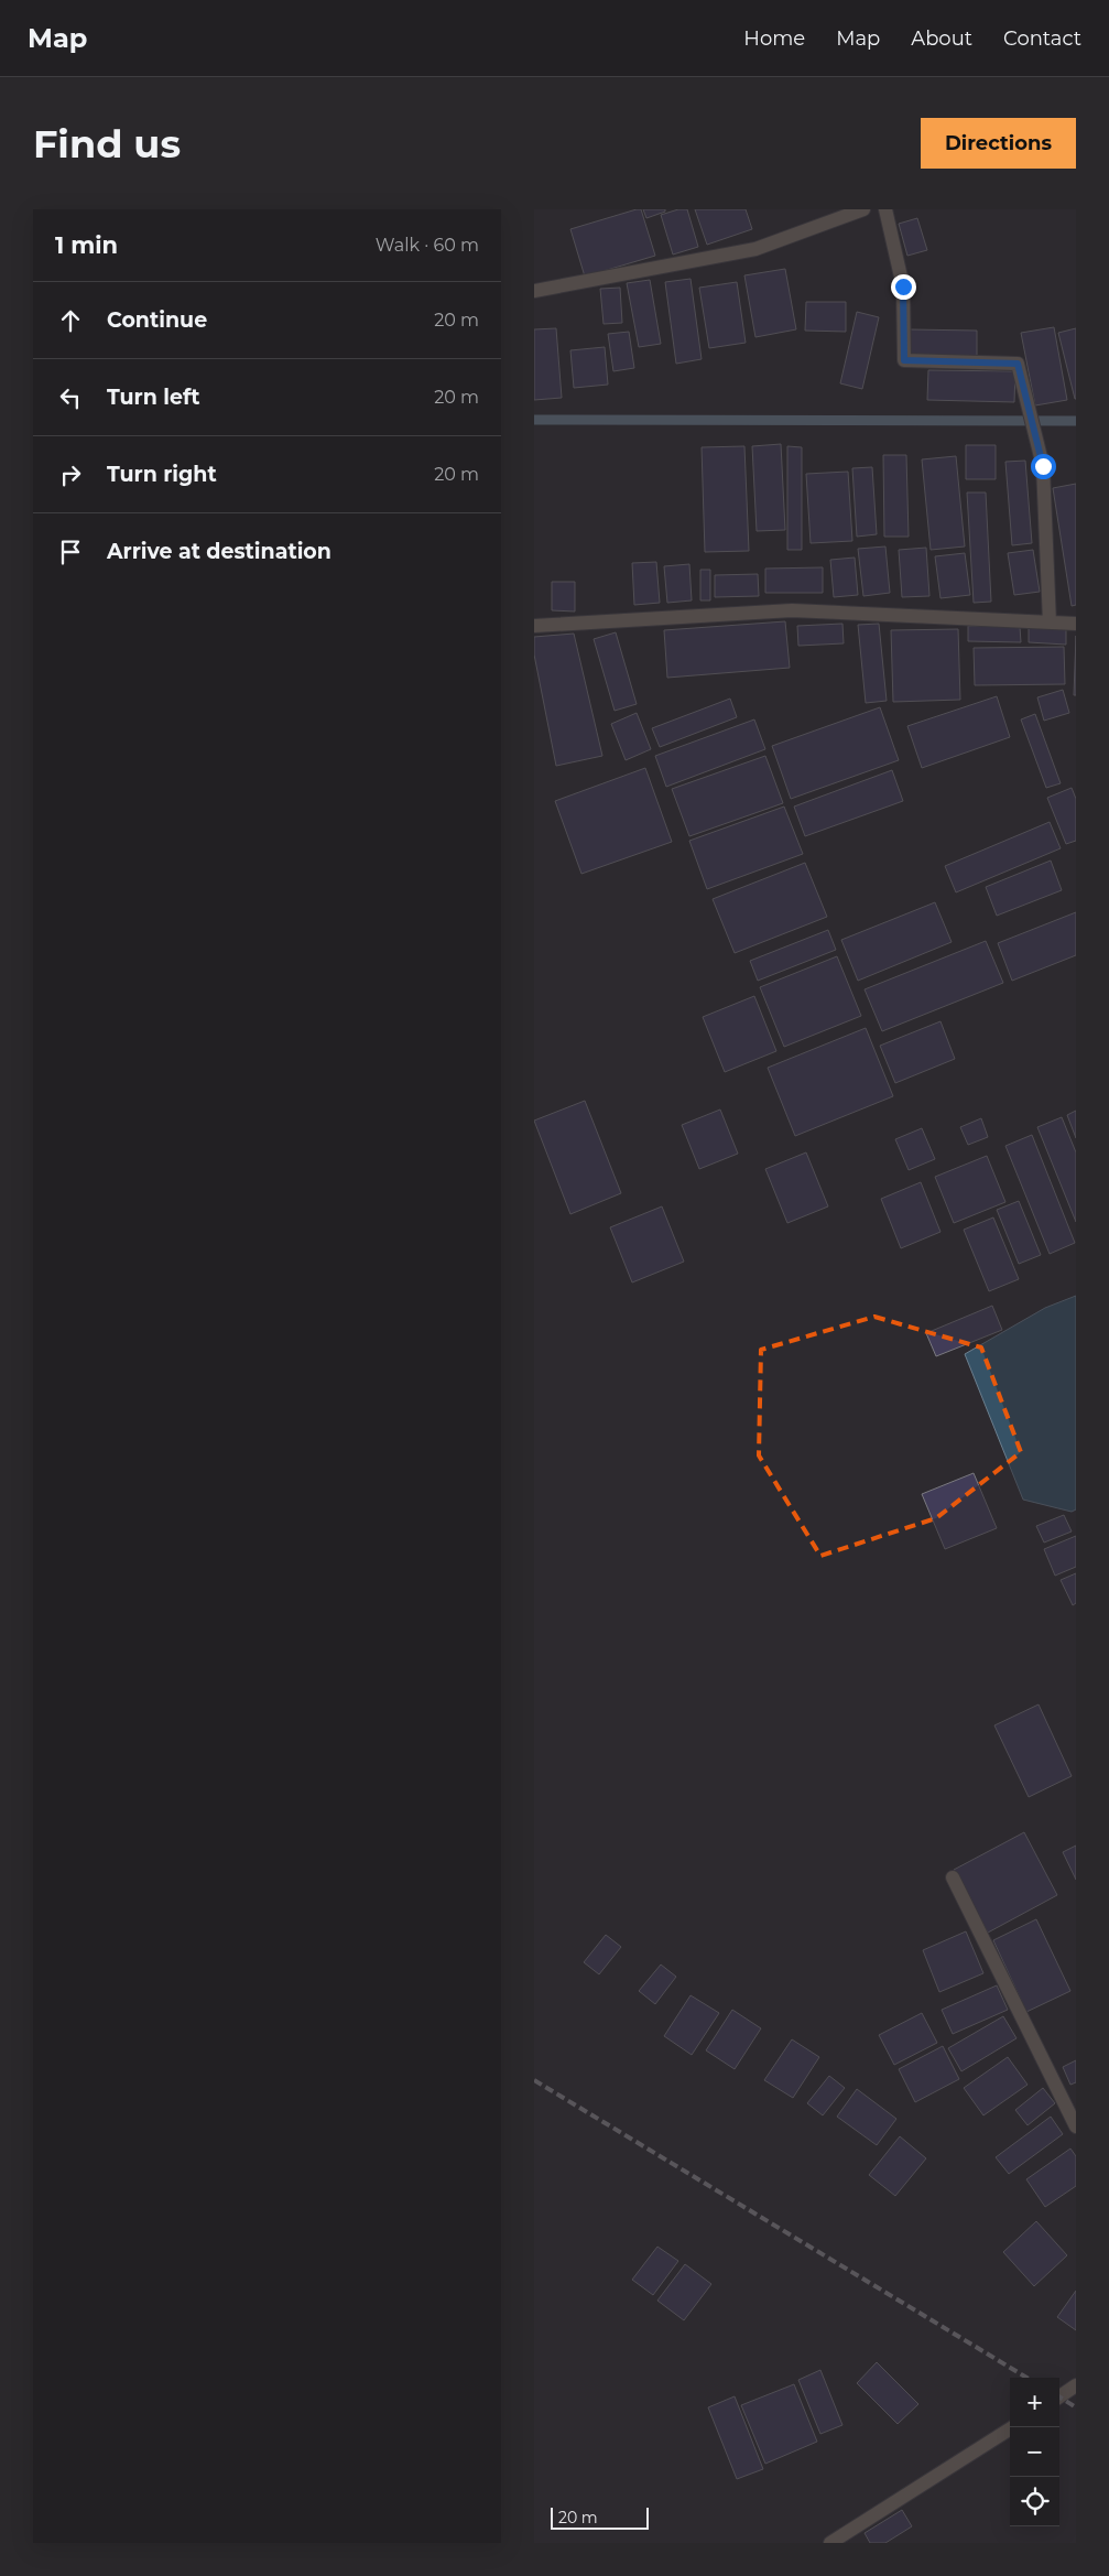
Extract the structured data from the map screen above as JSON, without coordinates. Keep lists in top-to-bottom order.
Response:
{
  "scale_bar": "20 m",
  "page": {
    "header": "Map",
    "nav": [
      "Home",
      "Map",
      "About",
      "Contact"
    ],
    "buttons": "Directions",
    "title": "Find us",
    "heading": ["1 min", "Walk · 60 m"],
    "list": [
      ["Continue", "20 m"],
      ["Turn left", "20 m"],
      ["Turn right", "20 m"],
      "Arrive at destination"
    ],
    "map_buttons": ["+", "−"],
    "scale": "20 m"
  }
}
